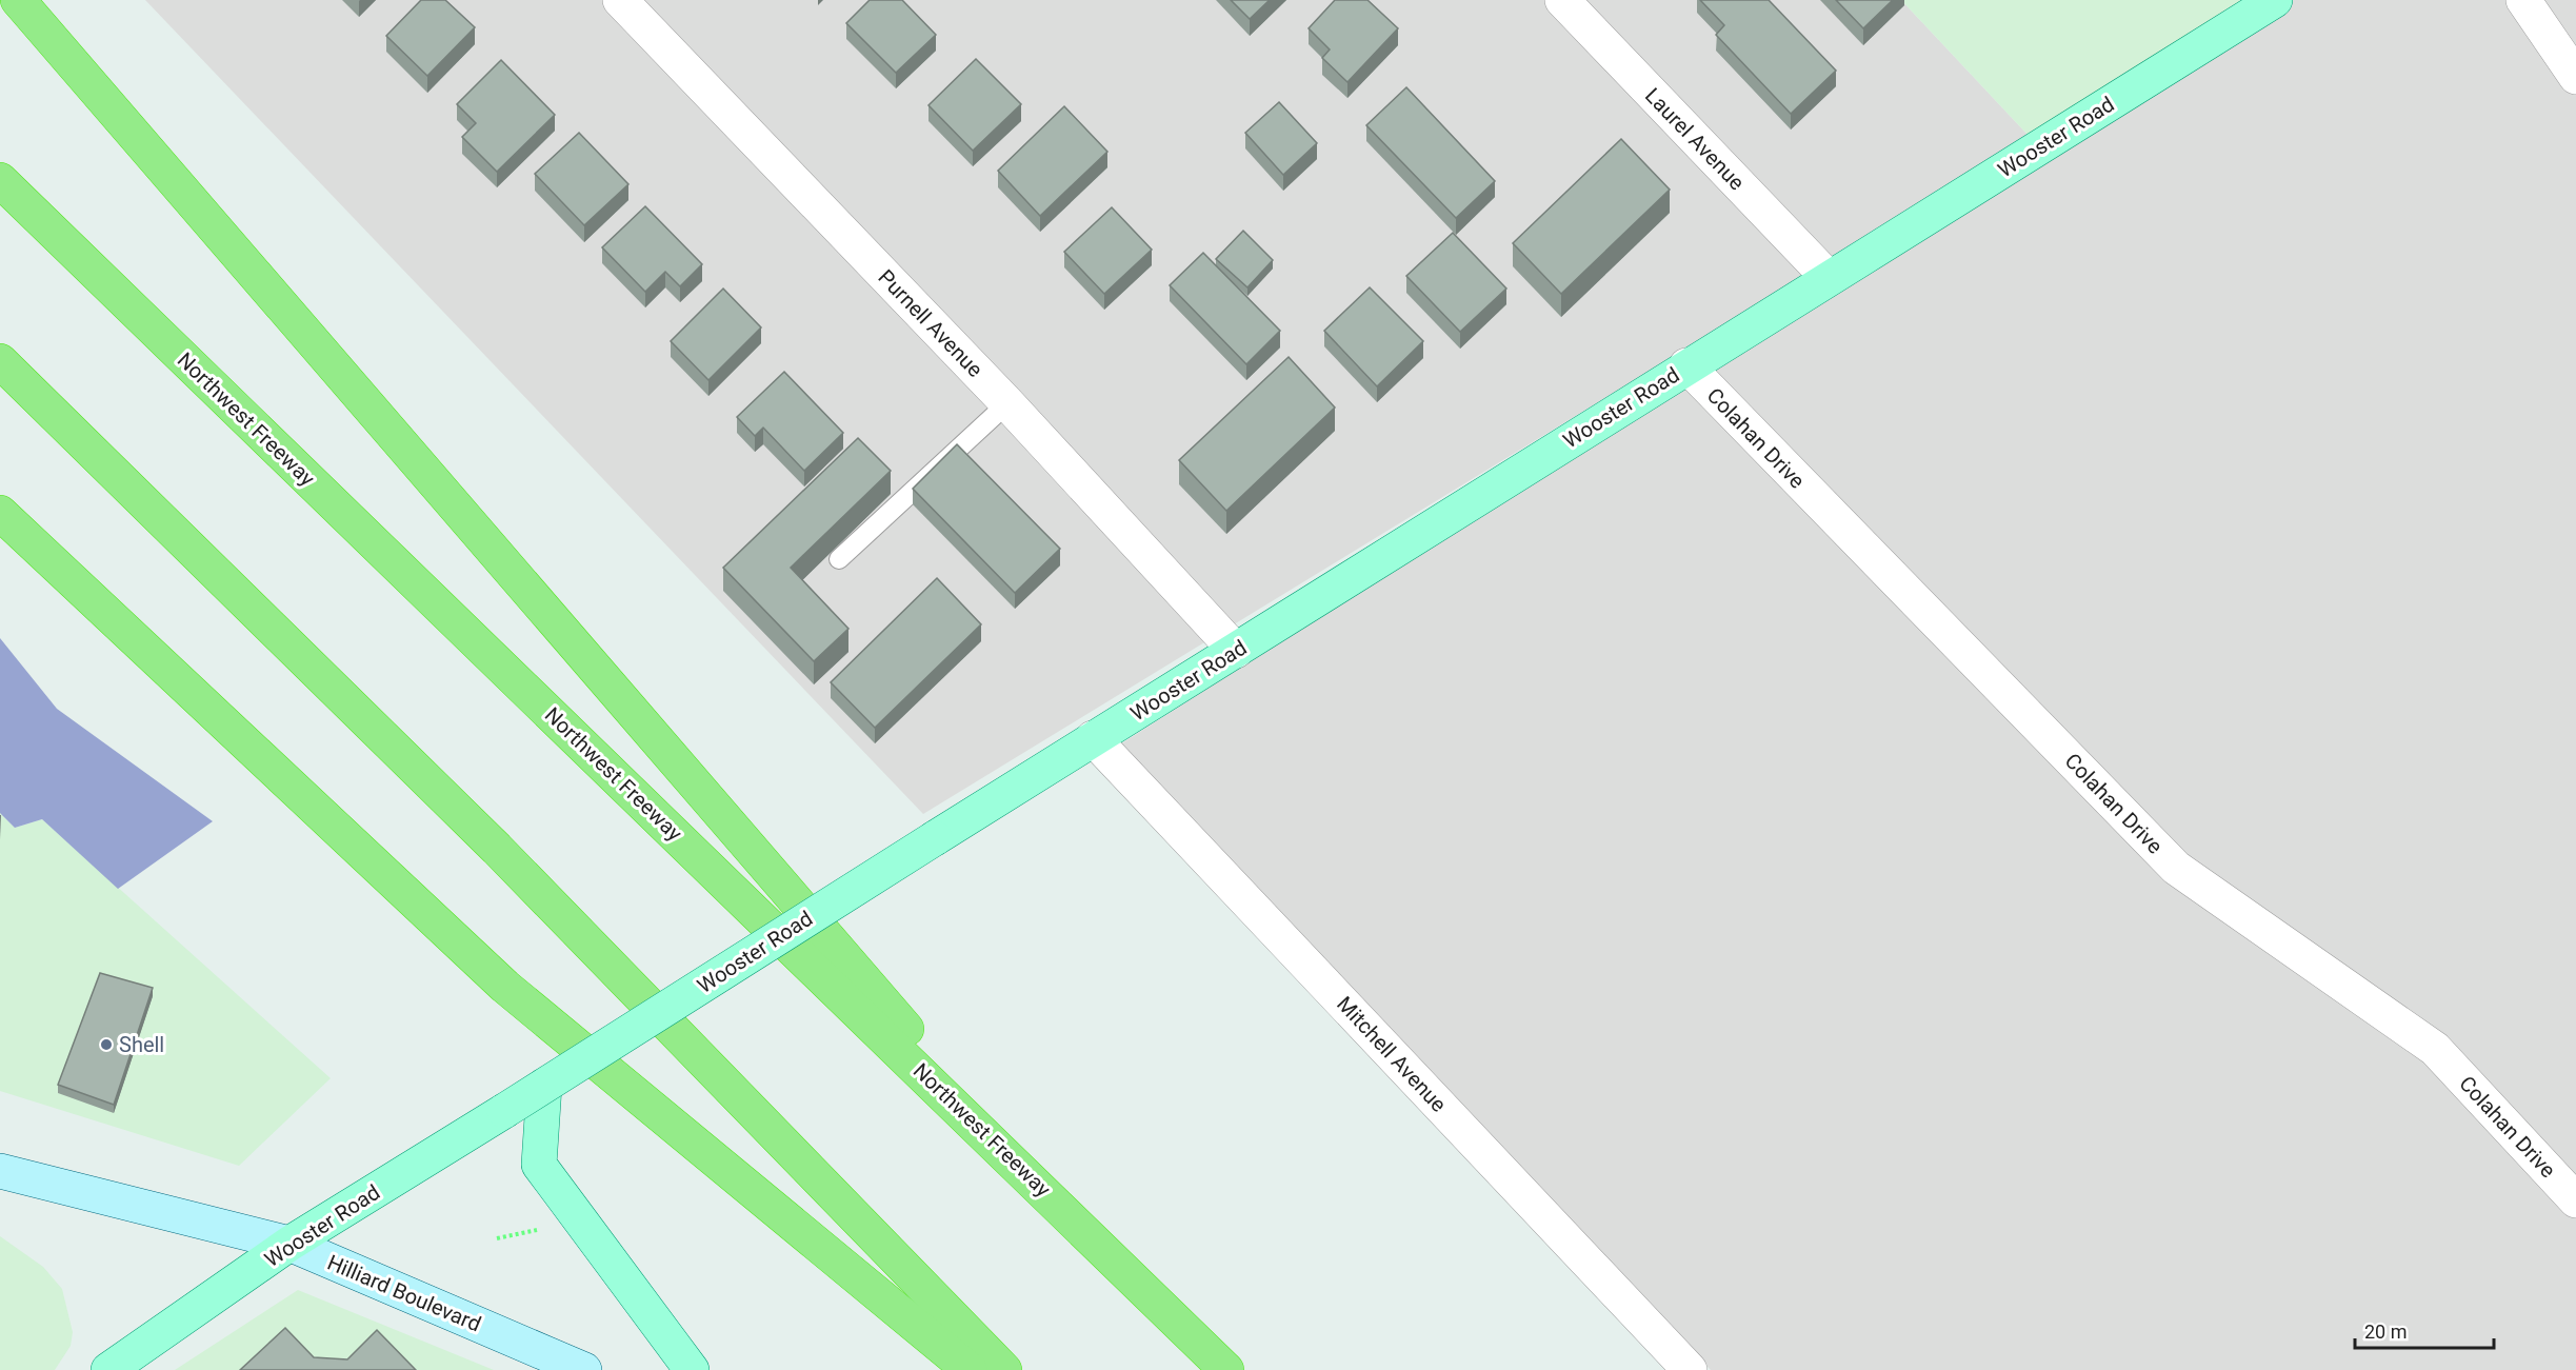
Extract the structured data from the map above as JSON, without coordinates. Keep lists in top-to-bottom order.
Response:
{
  "streets": {
    "highway": ["Northwest Freeway"],
    "main road": ["Wooster Road", "Hilliard Boulevard"],
    "street": [
      "Laurel Avenue",
      "Purnell Avenue",
      "Colahan Drive",
      "Mitchell Avenue"
    ]
  },
  "crossings": [
    ["Wooster Road", "Laurel Avenue"],
    ["Wooster Road", "Purnell Avenue"],
    ["Wooster Road", "Colahan Drive"],
    ["Wooster Road", "Mitchell Avenue"],
    ["Wooster Road", "Hilliard Boulevard"]
  ],
  "places": ["Shell"],
  "scale_bar": "20 m"
}
